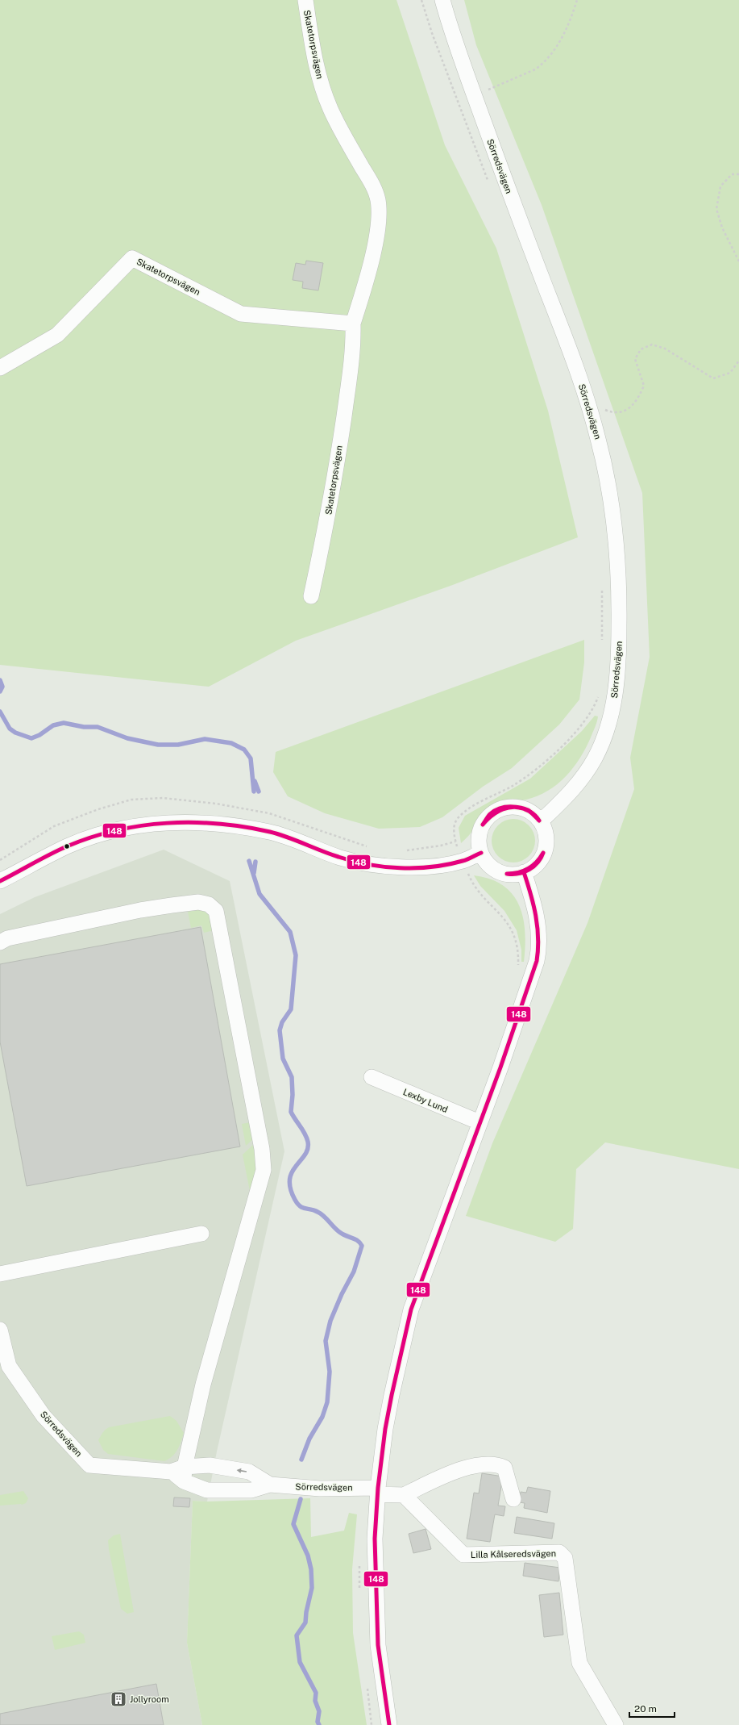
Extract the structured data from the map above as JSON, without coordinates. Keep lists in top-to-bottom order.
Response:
{
  "streets": {
    "street": [
      "Skatetorpsvägen",
      "Sörredsvägen",
      "Lexby Lund",
      "Lilla Kålseredsvägen"
    ]
  },
  "places": {
    "building": ["Jollyroom"]
  },
  "lines": ["transit line 148"],
  "scale_bar": "20 m"
}
